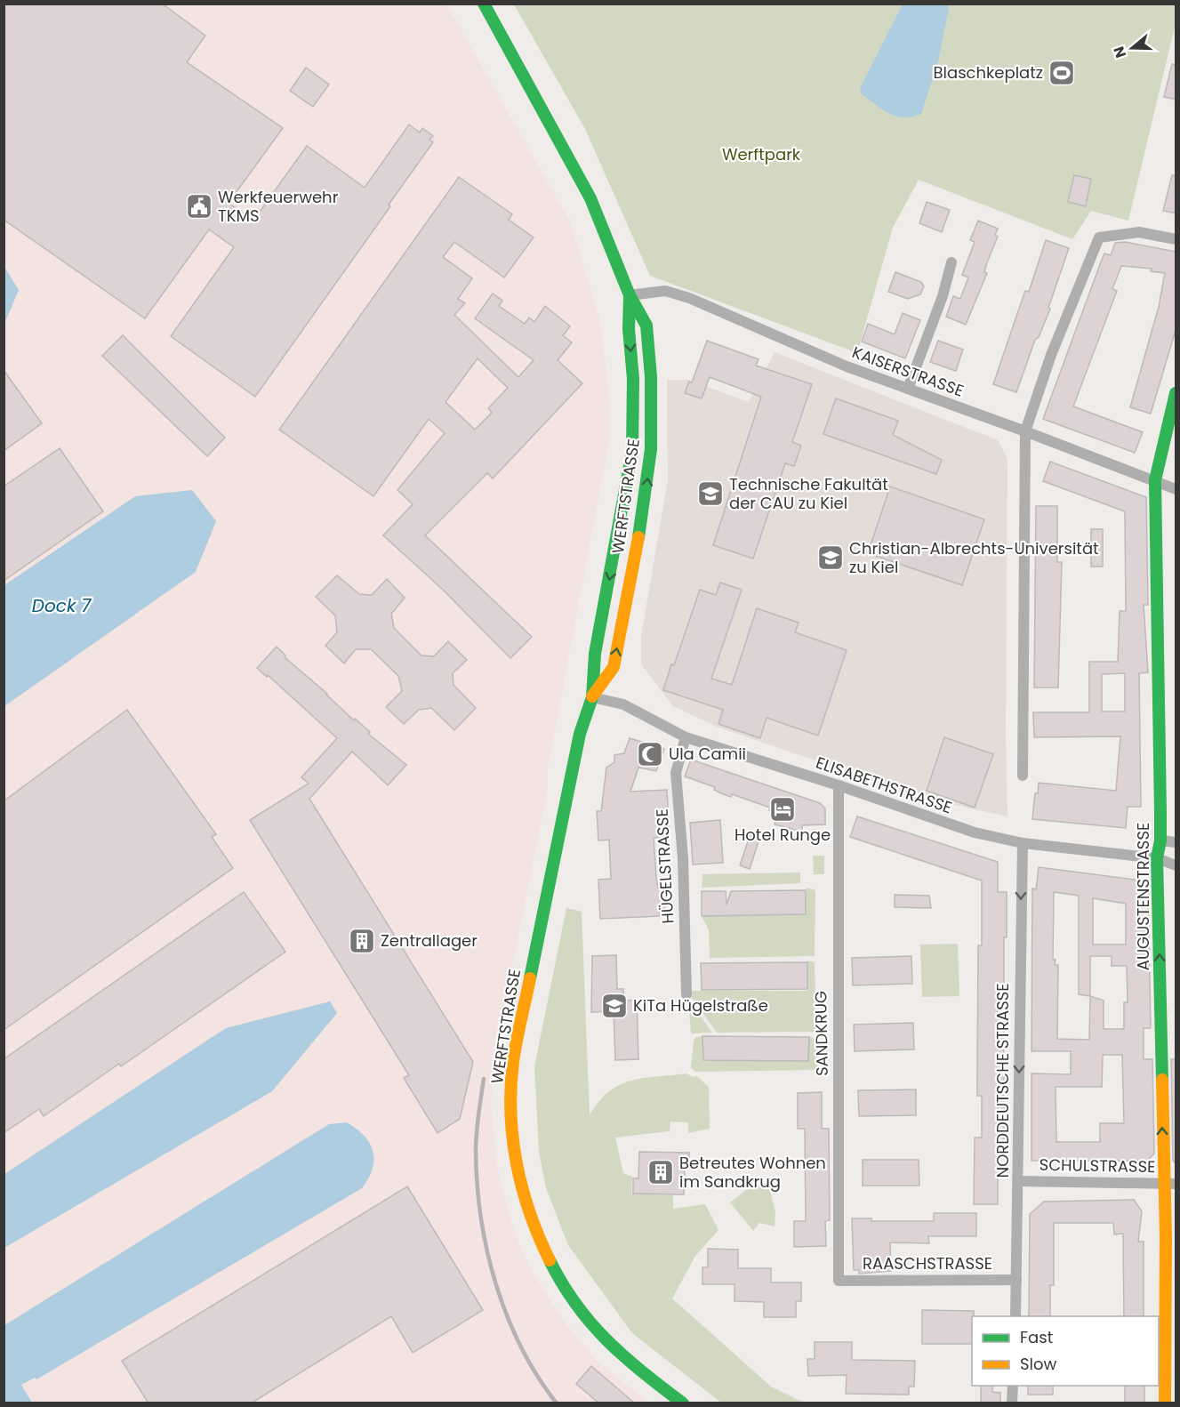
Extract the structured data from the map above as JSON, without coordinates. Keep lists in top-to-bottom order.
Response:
{
  "streets": {
    "main road": ["WERFTSTRASSE", "AUGUSTENSTRASSE"],
    "street": [
      "KAISERSTRASSE",
      "ELISABETHSTRASSE",
      "HÜGELSTRASSE",
      "SANDKRUG",
      "NORDDEUTSCHE STRASSE",
      "SCHULSTRASSE",
      "RAASCHSTRASSE"
    ]
  },
  "crossings": [
    ["KAISERSTRASSE", "WERFTSTRASSE"],
    ["KAISERSTRASSE", "AUGUSTENSTRASSE"],
    ["WERFTSTRASSE", "ELISABETHSTRASSE"],
    ["ELISABETHSTRASSE", "HÜGELSTRASSE"],
    ["ELISABETHSTRASSE", "AUGUSTENSTRASSE"],
    ["ELISABETHSTRASSE", "SANDKRUG"],
    ["ELISABETHSTRASSE", "NORDDEUTSCHE STRASSE"],
    ["AUGUSTENSTRASSE", "SCHULSTRASSE"],
    ["SANDKRUG", "RAASCHSTRASSE"],
    ["NORDDEUTSCHE STRASSE", "SCHULSTRASSE"],
    ["NORDDEUTSCHE STRASSE", "RAASCHSTRASSE"]
  ],
  "one_way": ["NORDDEUTSCHE STRASSE"],
  "water": ["Dock 7"],
  "parks": ["Werftpark"],
  "places": {
    "sports": ["Blaschkeplatz"],
    "public building": ["Werkfeuerwehr TKMS"],
    "school or university": ["Technische Fakultät der CAU zu Kiel", "Christian-Albrechts-Universität zu Kiel", "KiTa Hügelstraße"],
    "mosque": ["Ula Camii"],
    "hotel": ["Hotel Runge"],
    "building": ["Zentrallager", "Betreutes Wohnen im Sandkrug"]
  },
  "legend": ["Fast", "Slow"],
  "north": "left"
}
